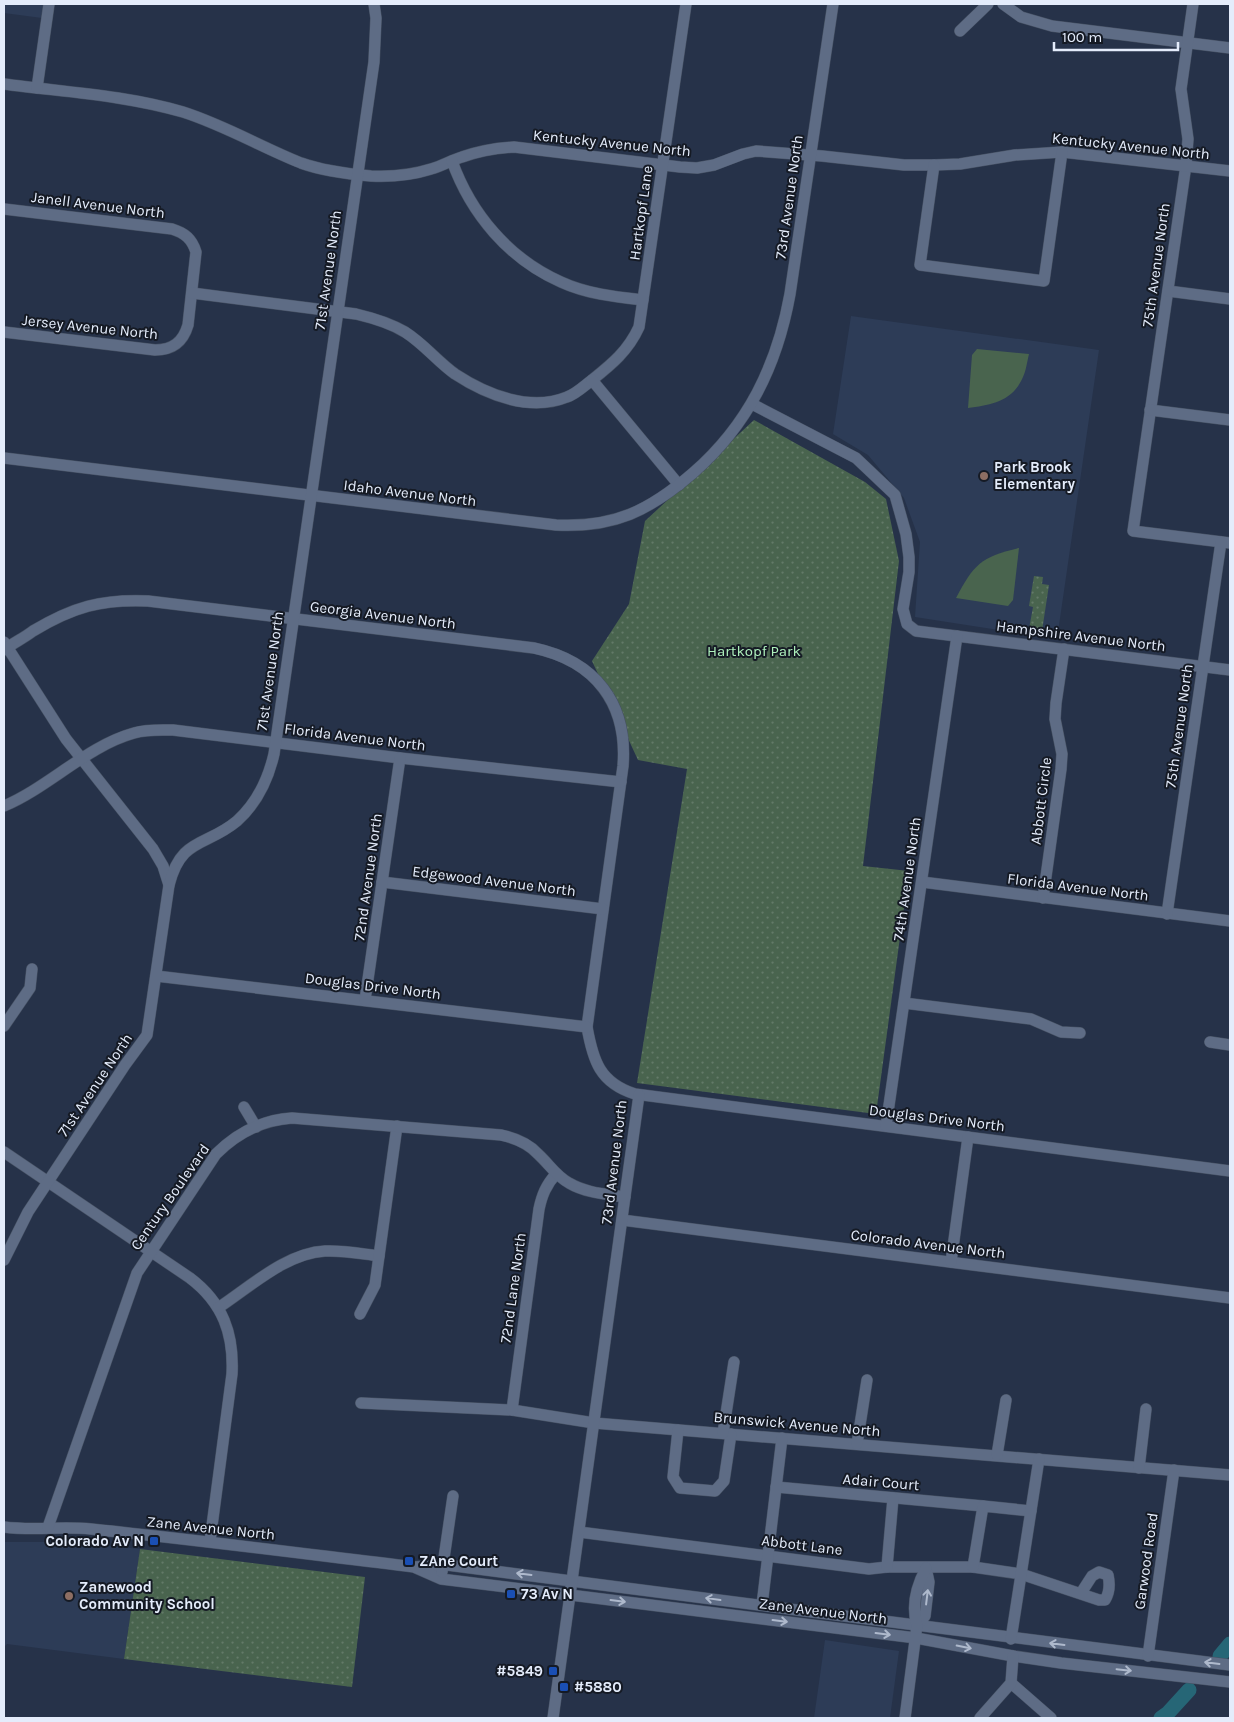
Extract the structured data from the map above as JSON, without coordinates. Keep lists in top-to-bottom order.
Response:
{
  "streets": {
    "street": [
      "Kentucky Avenue North",
      "73rd Avenue North",
      "Janell Avenue North",
      "Hartkopf Lane",
      "75th Avenue North",
      "71st Avenue North",
      "Jersey Avenue North",
      "Idaho Avenue North",
      "Georgia Avenue North",
      "Hampshire Avenue North",
      "Florida Avenue North",
      "Abbott Circle",
      "72nd Avenue North",
      "74th Avenue North",
      "Edgewood Avenue North",
      "Douglas Drive North",
      "Century Boulevard",
      "Colorado Avenue North",
      "72nd Lane North",
      "Brunswick Avenue North",
      "Adair Court",
      "Zane Avenue North",
      "Abbott Lane",
      "Garwood Road"
    ]
  },
  "crossings": [
    ["Kentucky Avenue North", "73rd Avenue North"],
    ["Kentucky Avenue North", "Hartkopf Lane"],
    ["Kentucky Avenue North", "75th Avenue North"],
    ["Kentucky Avenue North", "71st Avenue North"],
    ["73rd Avenue North", "Idaho Avenue North"],
    ["73rd Avenue North", "Georgia Avenue North"],
    ["73rd Avenue North", "Florida Avenue North"],
    ["73rd Avenue North", "Edgewood Avenue North"],
    ["73rd Avenue North", "Douglas Drive North"],
    ["73rd Avenue North", "Century Boulevard"],
    ["73rd Avenue North", "Colorado Avenue North"],
    ["73rd Avenue North", "Brunswick Avenue North"],
    ["73rd Avenue North", "Zane Avenue North"],
    ["73rd Avenue North", "Abbott Lane"],
    ["Janell Avenue North", "Jersey Avenue North"],
    ["75th Avenue North", "Hampshire Avenue North"],
    ["75th Avenue North", "Florida Avenue North"],
    ["71st Avenue North", "Idaho Avenue North"],
    ["71st Avenue North", "Georgia Avenue North"],
    ["71st Avenue North", "Florida Avenue North"],
    ["71st Avenue North", "Douglas Drive North"],
    ["Hampshire Avenue North", "Abbott Circle"],
    ["Hampshire Avenue North", "74th Avenue North"],
    ["Florida Avenue North", "Abbott Circle"],
    ["Florida Avenue North", "72nd Avenue North"],
    ["Florida Avenue North", "74th Avenue North"],
    ["72nd Avenue North", "Edgewood Avenue North"],
    ["72nd Avenue North", "Douglas Drive North"],
    ["74th Avenue North", "Douglas Drive North"],
    ["Century Boulevard", "72nd Lane North"],
    ["Century Boulevard", "Zane Avenue North"],
    ["72nd Lane North", "Brunswick Avenue North"],
    ["Brunswick Avenue North", "Garwood Road"],
    ["Zane Avenue North", "Garwood Road"]
  ],
  "parks": ["Hartkopf Park"],
  "places": {
    "other": ["Park Brook Elementary", "Zanewood Community School"],
    "transit": [
      "Colorado Av N",
      "ZAne Court",
      "73 Av N",
      "#5849",
      "#5880"
    ]
  },
  "scale_bar": "100 m"
}
